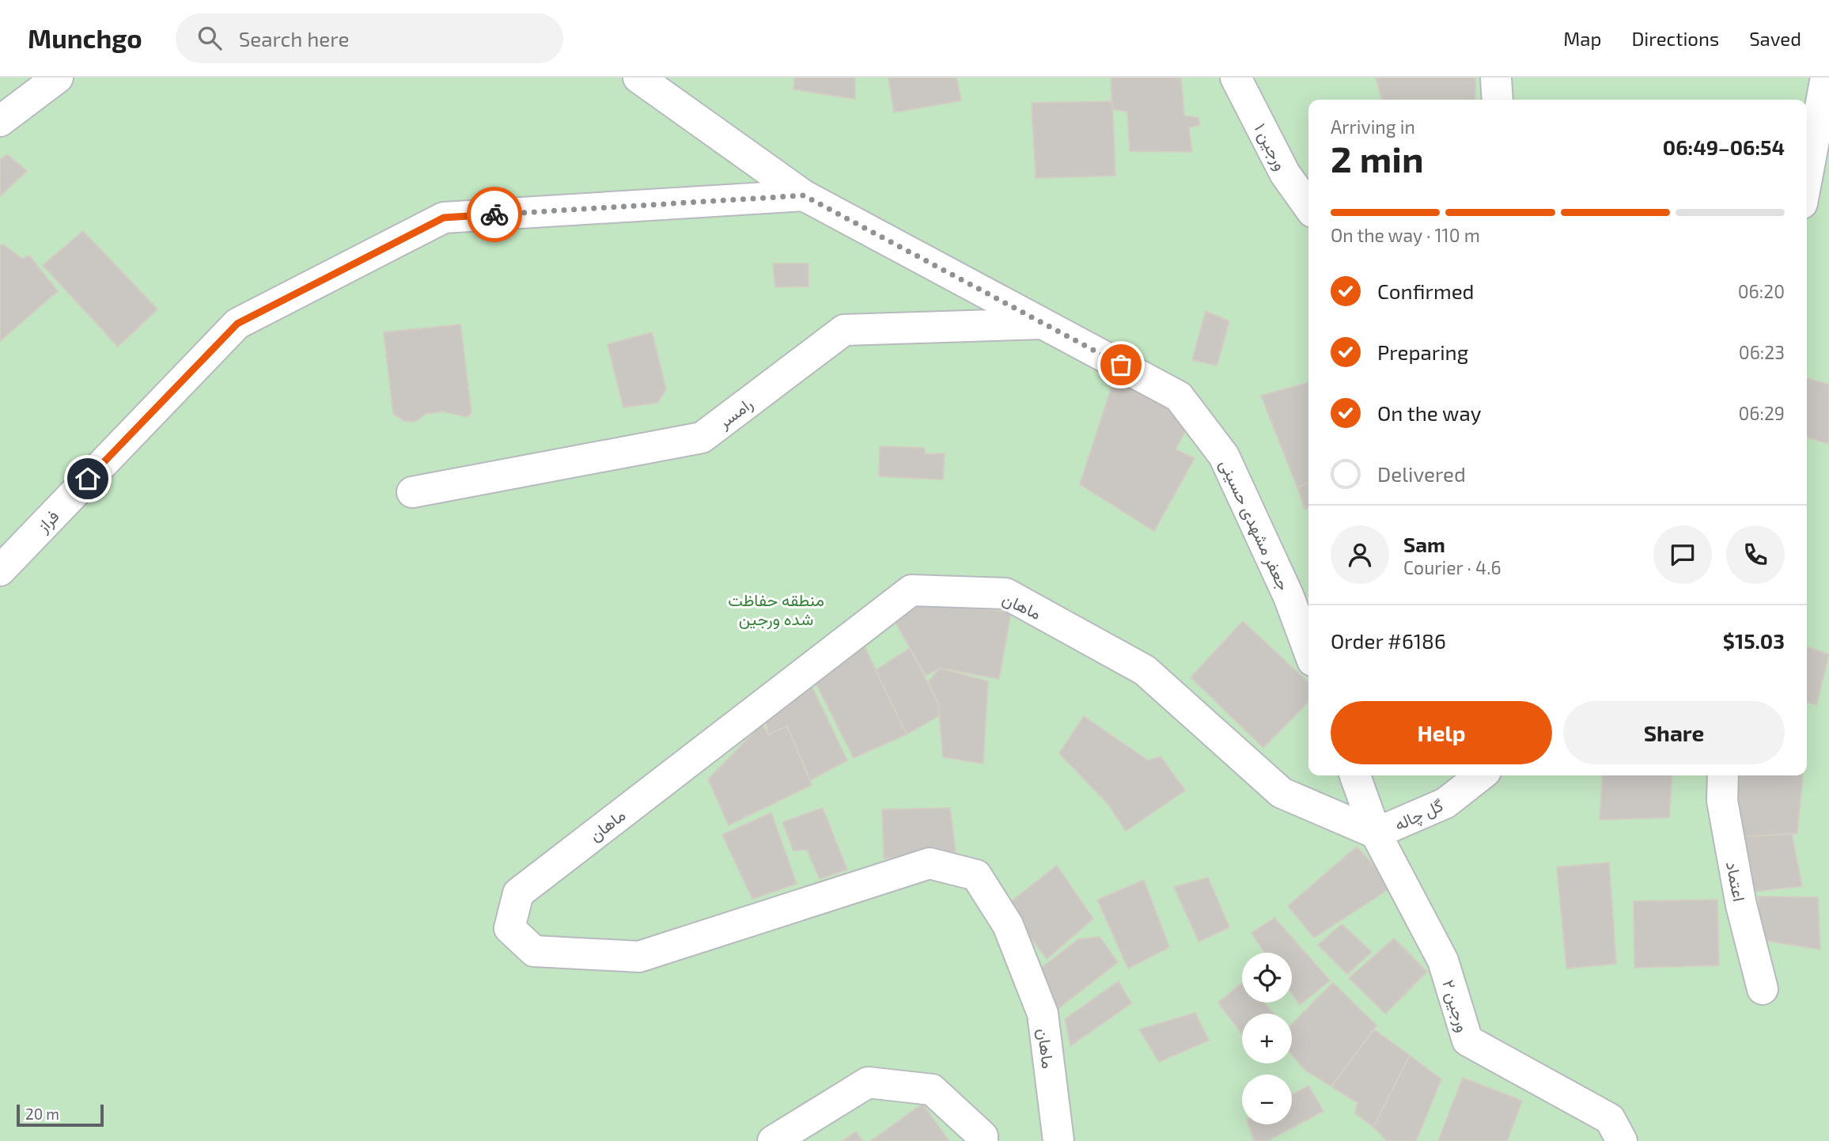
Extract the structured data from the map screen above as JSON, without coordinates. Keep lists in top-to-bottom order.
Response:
{
  "streets": {
    "street": [
      "ورجین ۱",
      "رامسر",
      "فراز",
      "جعفر مشهدی حسینی",
      "ماهان",
      "گل چاله",
      "اعتماد",
      "ورجین ۲"
    ]
  },
  "crossings": [
    ["رامسر", "جعفر مشهدی حسینی"],
    ["فراز", "جعفر مشهدی حسینی"],
    ["ماهان", "گل چاله"],
    ["ماهان", "ورجین ۲"],
    ["گل چاله", "ورجین ۲"]
  ],
  "parks": ["منطقه حفاظت شده ورجین"],
  "scale_bar": "20 m",
  "page": {
    "header": "Munchgo",
    "search": "Search here",
    "nav": ["Map", "Directions", "Saved"],
    "heading": ["2 min", "Arriving in", "06:49–06:54"],
    "panel": [
      "Sam",
      "Courier · 4.6",
      "Order #6186",
      "$15.03"
    ],
    "bar": "On the way · 110 m",
    "list": [
      ["Confirmed", "06:20"],
      ["Preparing", "06:23"],
      ["On the way", "06:29"],
      "Delivered"
    ],
    "buttons": ["Help", "Share"],
    "map_buttons": ["+", "−"],
    "scale": "20 m"
  }
}
